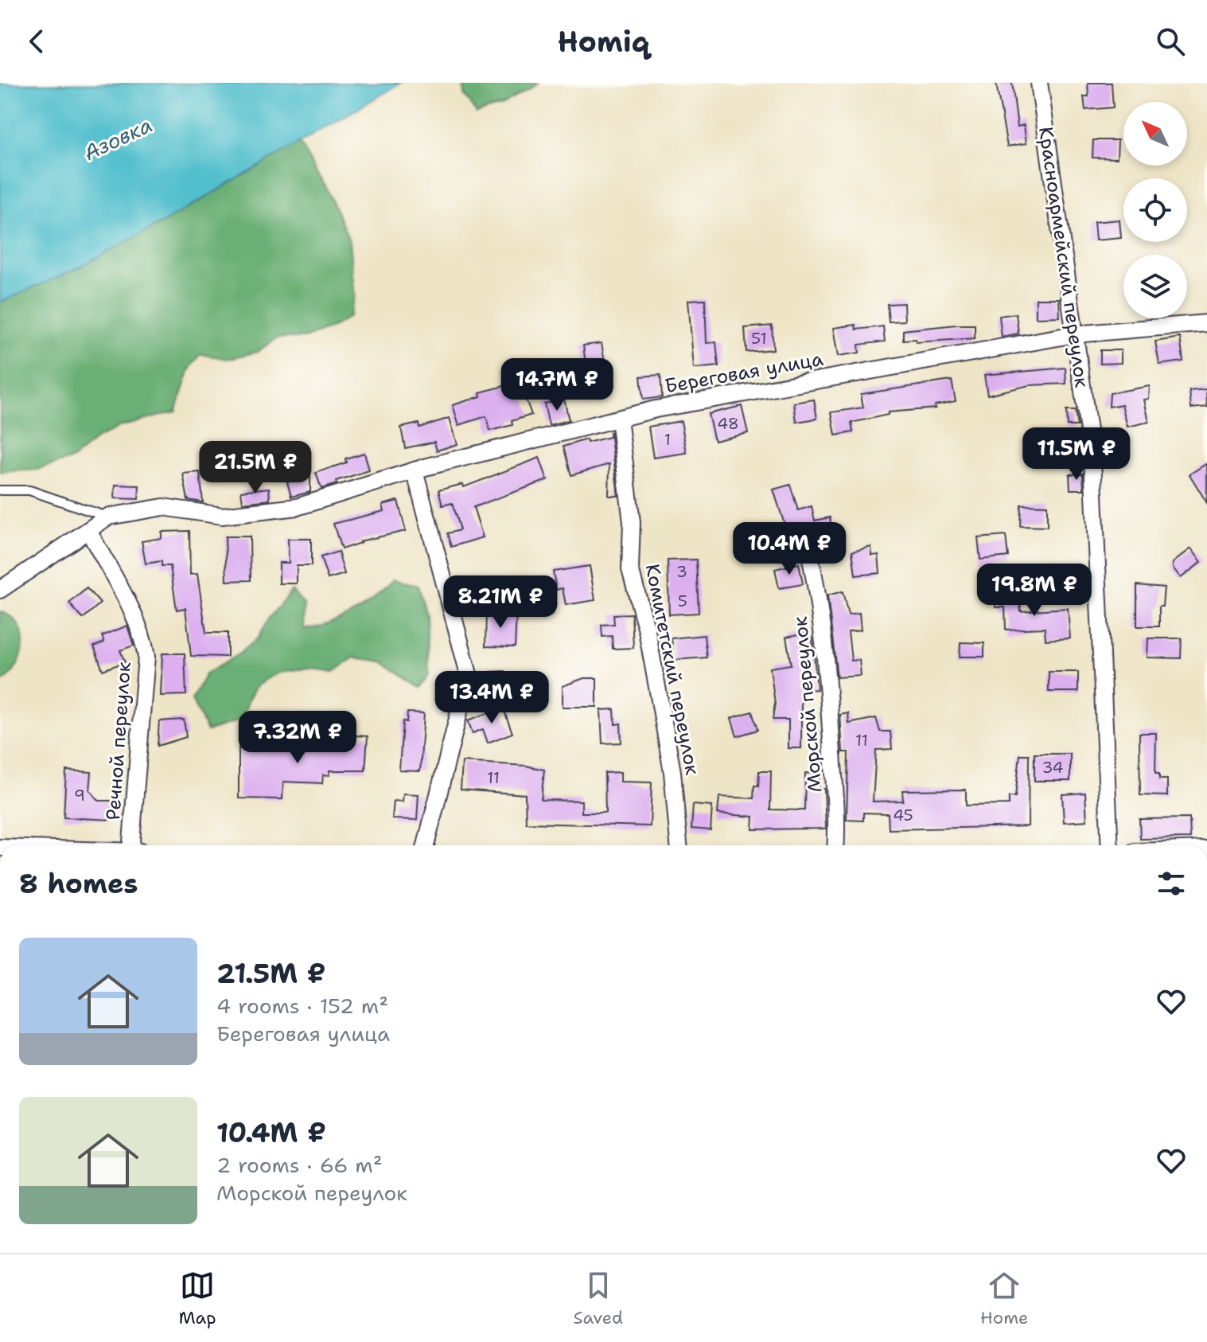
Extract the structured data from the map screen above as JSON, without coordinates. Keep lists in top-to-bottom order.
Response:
{
  "streets": {
    "street": [
      "Красноармейский переулок",
      "Береговая улица",
      "Комитетский переулок",
      "Морской переулок",
      "Речной переулок"
    ]
  },
  "crossings": [
    ["Красноармейский переулок", "Береговая улица"],
    ["Береговая улица", "Комитетский переулок"],
    ["Береговая улица", "Речной переулок"]
  ],
  "water": ["Азовка"],
  "house_numbers": [
    "51",
    "48",
    "1",
    "3",
    "5",
    "11",
    "34",
    "11",
    "9",
    "45"
  ],
  "north": "top left",
  "page": {
    "header": "Homiq",
    "price": [
      "14.7M ₽",
      "11.5M ₽",
      "21.5M ₽",
      "10.4M ₽",
      "19.8M ₽",
      "8.21M ₽",
      "13.4M ₽",
      "7.32M ₽"
    ],
    "heading": "8 homes",
    "list": [
      {
        "name": "21.5M ₽",
        "note": "4 rooms · 152 m² · Береговая улица"
      },
      {
        "name": "10.4M ₽",
        "note": "2 rooms · 66 m² · Морской переулок"
      }
    ],
    "tabs": ["Map", "Saved", "Home"]
  }
}
